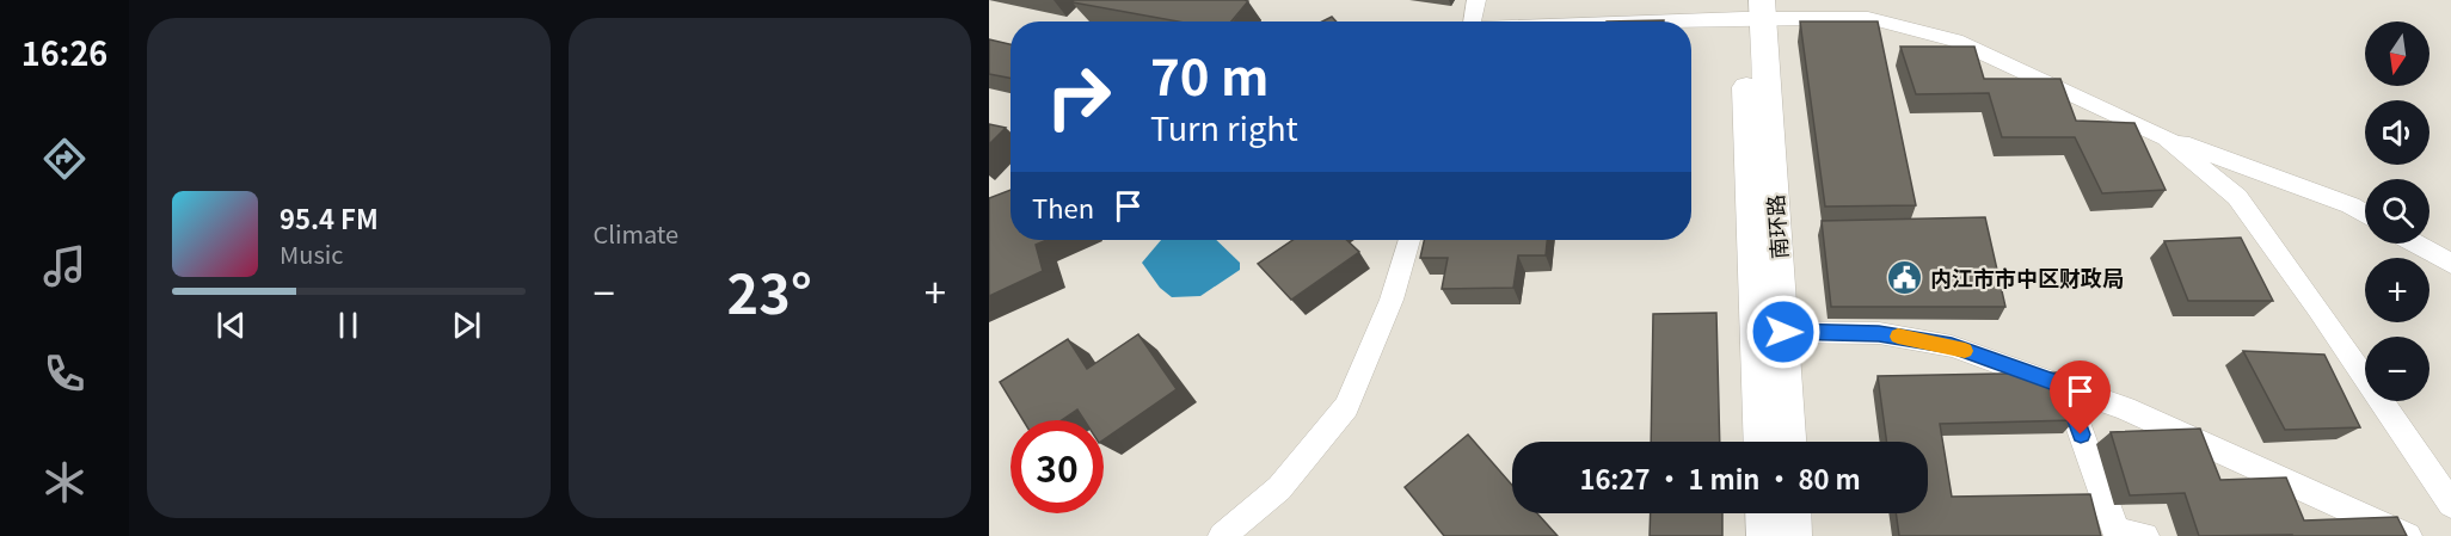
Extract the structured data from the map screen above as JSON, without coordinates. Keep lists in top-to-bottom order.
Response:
{
  "streets": {
    "main road": ["南环路"]
  },
  "places": {
    "public building": ["内江市市中区财政局"]
  },
  "north": "bottom",
  "page": {
    "tabs": "16:26",
    "tile": "Climate",
    "map_buttons": ["+", "−"],
    "turn": ["70 m", "Turn right"],
    "then": "Then",
    "song": ["95.4 FM", "Music"],
    "heat": ["−", "23°", "+"],
    "limit": "30",
    "trip": "16:27 · 1 min · 80 m"
  }
}
